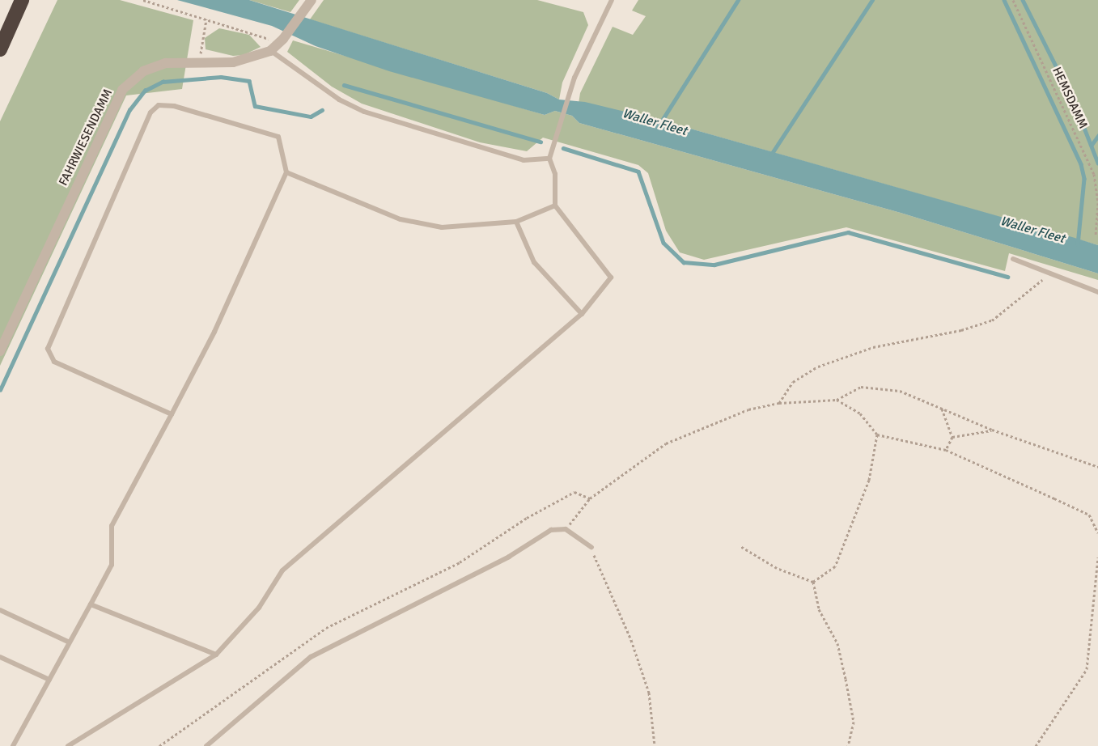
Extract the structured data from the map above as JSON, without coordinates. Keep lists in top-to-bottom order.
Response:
{
  "streets": {
    "street": ["FAHRWIESENDAMM"],
    "path": ["HEMSDAMM"]
  },
  "water": ["Waller Fleet"]
}
